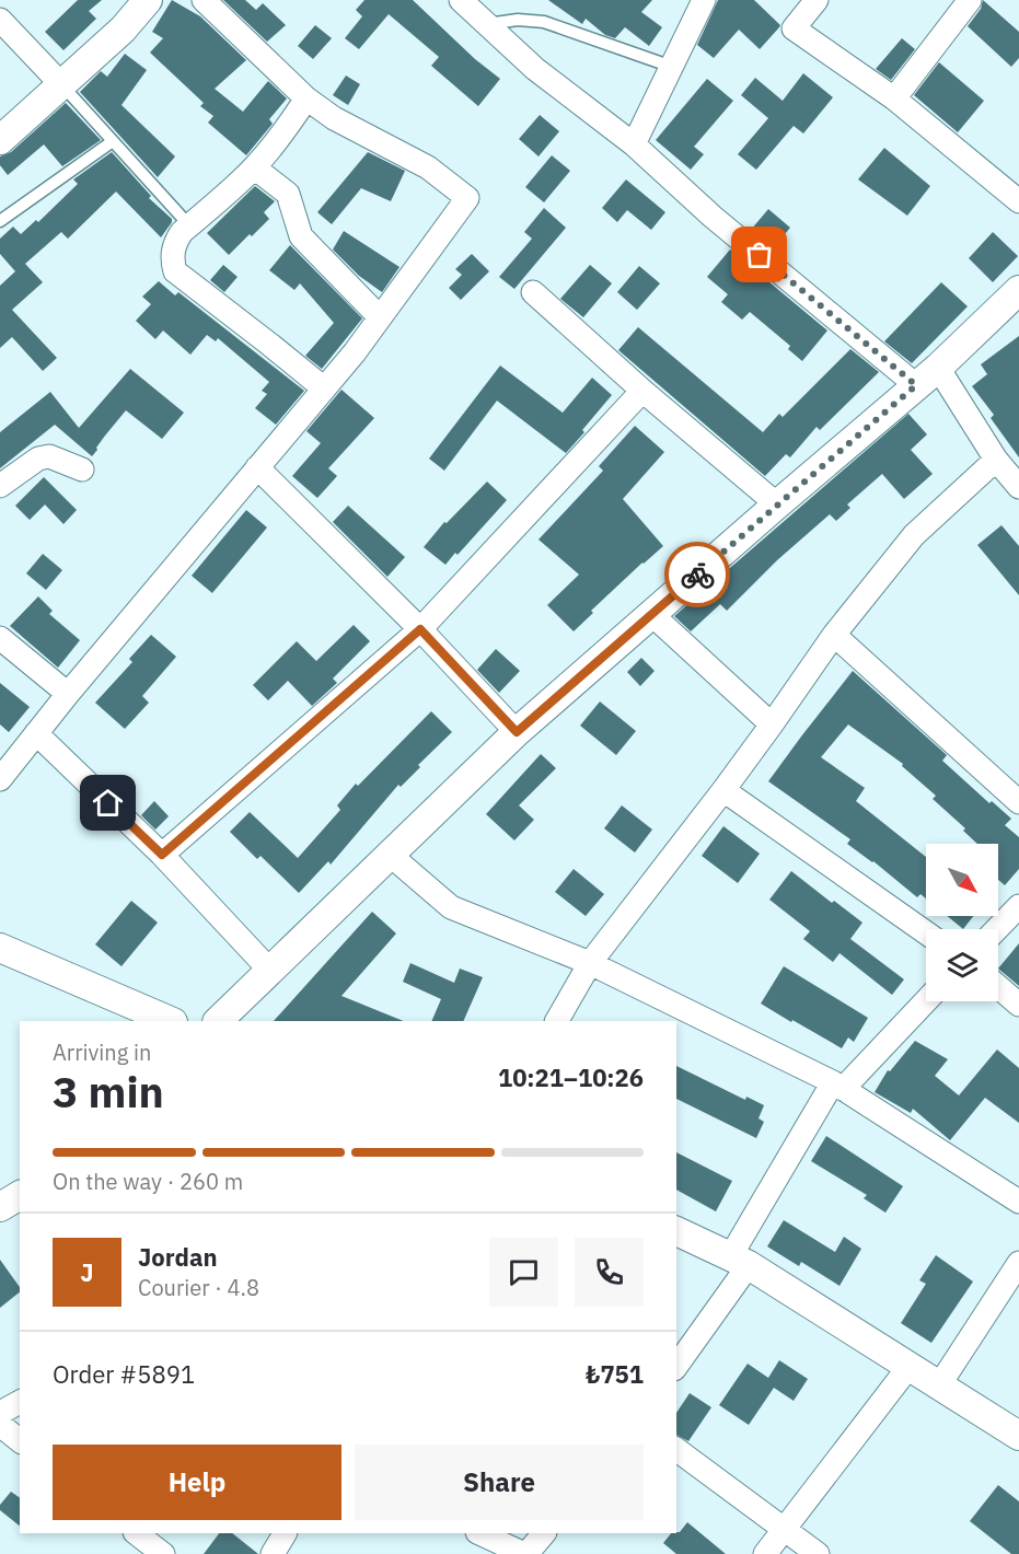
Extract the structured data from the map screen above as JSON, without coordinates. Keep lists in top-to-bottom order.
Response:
{
  "north": "bottom right",
  "page": {
    "heading": ["3 min", "Arriving in", "10:21–10:26"],
    "panel": [
      "Jordan",
      "Courier · 4.8",
      "Order #5891",
      "₺751"
    ],
    "bar": "On the way · 260 m",
    "round": "J",
    "buttons": ["Help", "Share"]
  }
}
